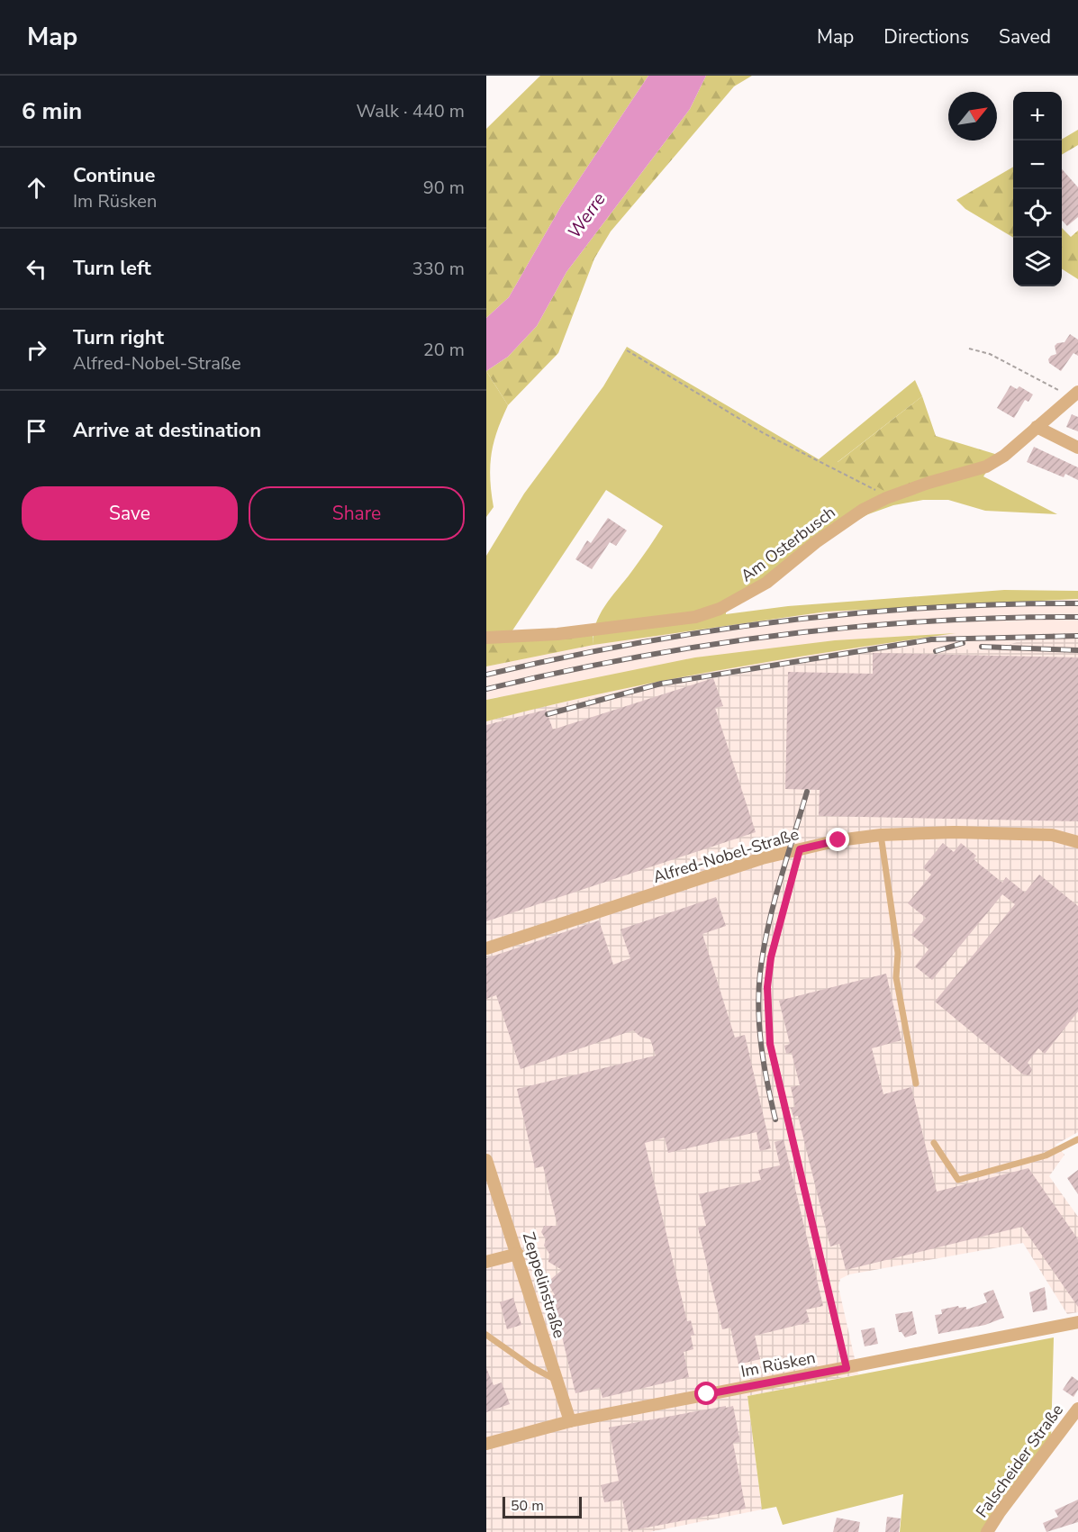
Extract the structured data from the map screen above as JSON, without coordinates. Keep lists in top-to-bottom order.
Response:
{
  "streets": {
    "street": [
      "Am Osterbusch",
      "Alfred-Nobel-Straße",
      "Zeppelinstraße",
      "Im Rüsken",
      "Falscheider Straße"
    ]
  },
  "crossings": [
    ["Zeppelinstraße", "Im Rüsken"]
  ],
  "water": ["Werre"],
  "scale_bar": "50 m",
  "north": "top right",
  "page": {
    "header": "Map",
    "nav": ["Map", "Directions", "Saved"],
    "heading": ["6 min", "Walk · 440 m"],
    "map_buttons": ["+", "−"],
    "list": [
      ["Continue", "Im Rüsken", "90 m"],
      ["Turn left", "330 m"],
      ["Turn right", "Alfred-Nobel-Straße", "20 m"],
      "Arrive at destination"
    ],
    "buttons": ["Save", "Share"],
    "scale": "50 m"
  }
}
